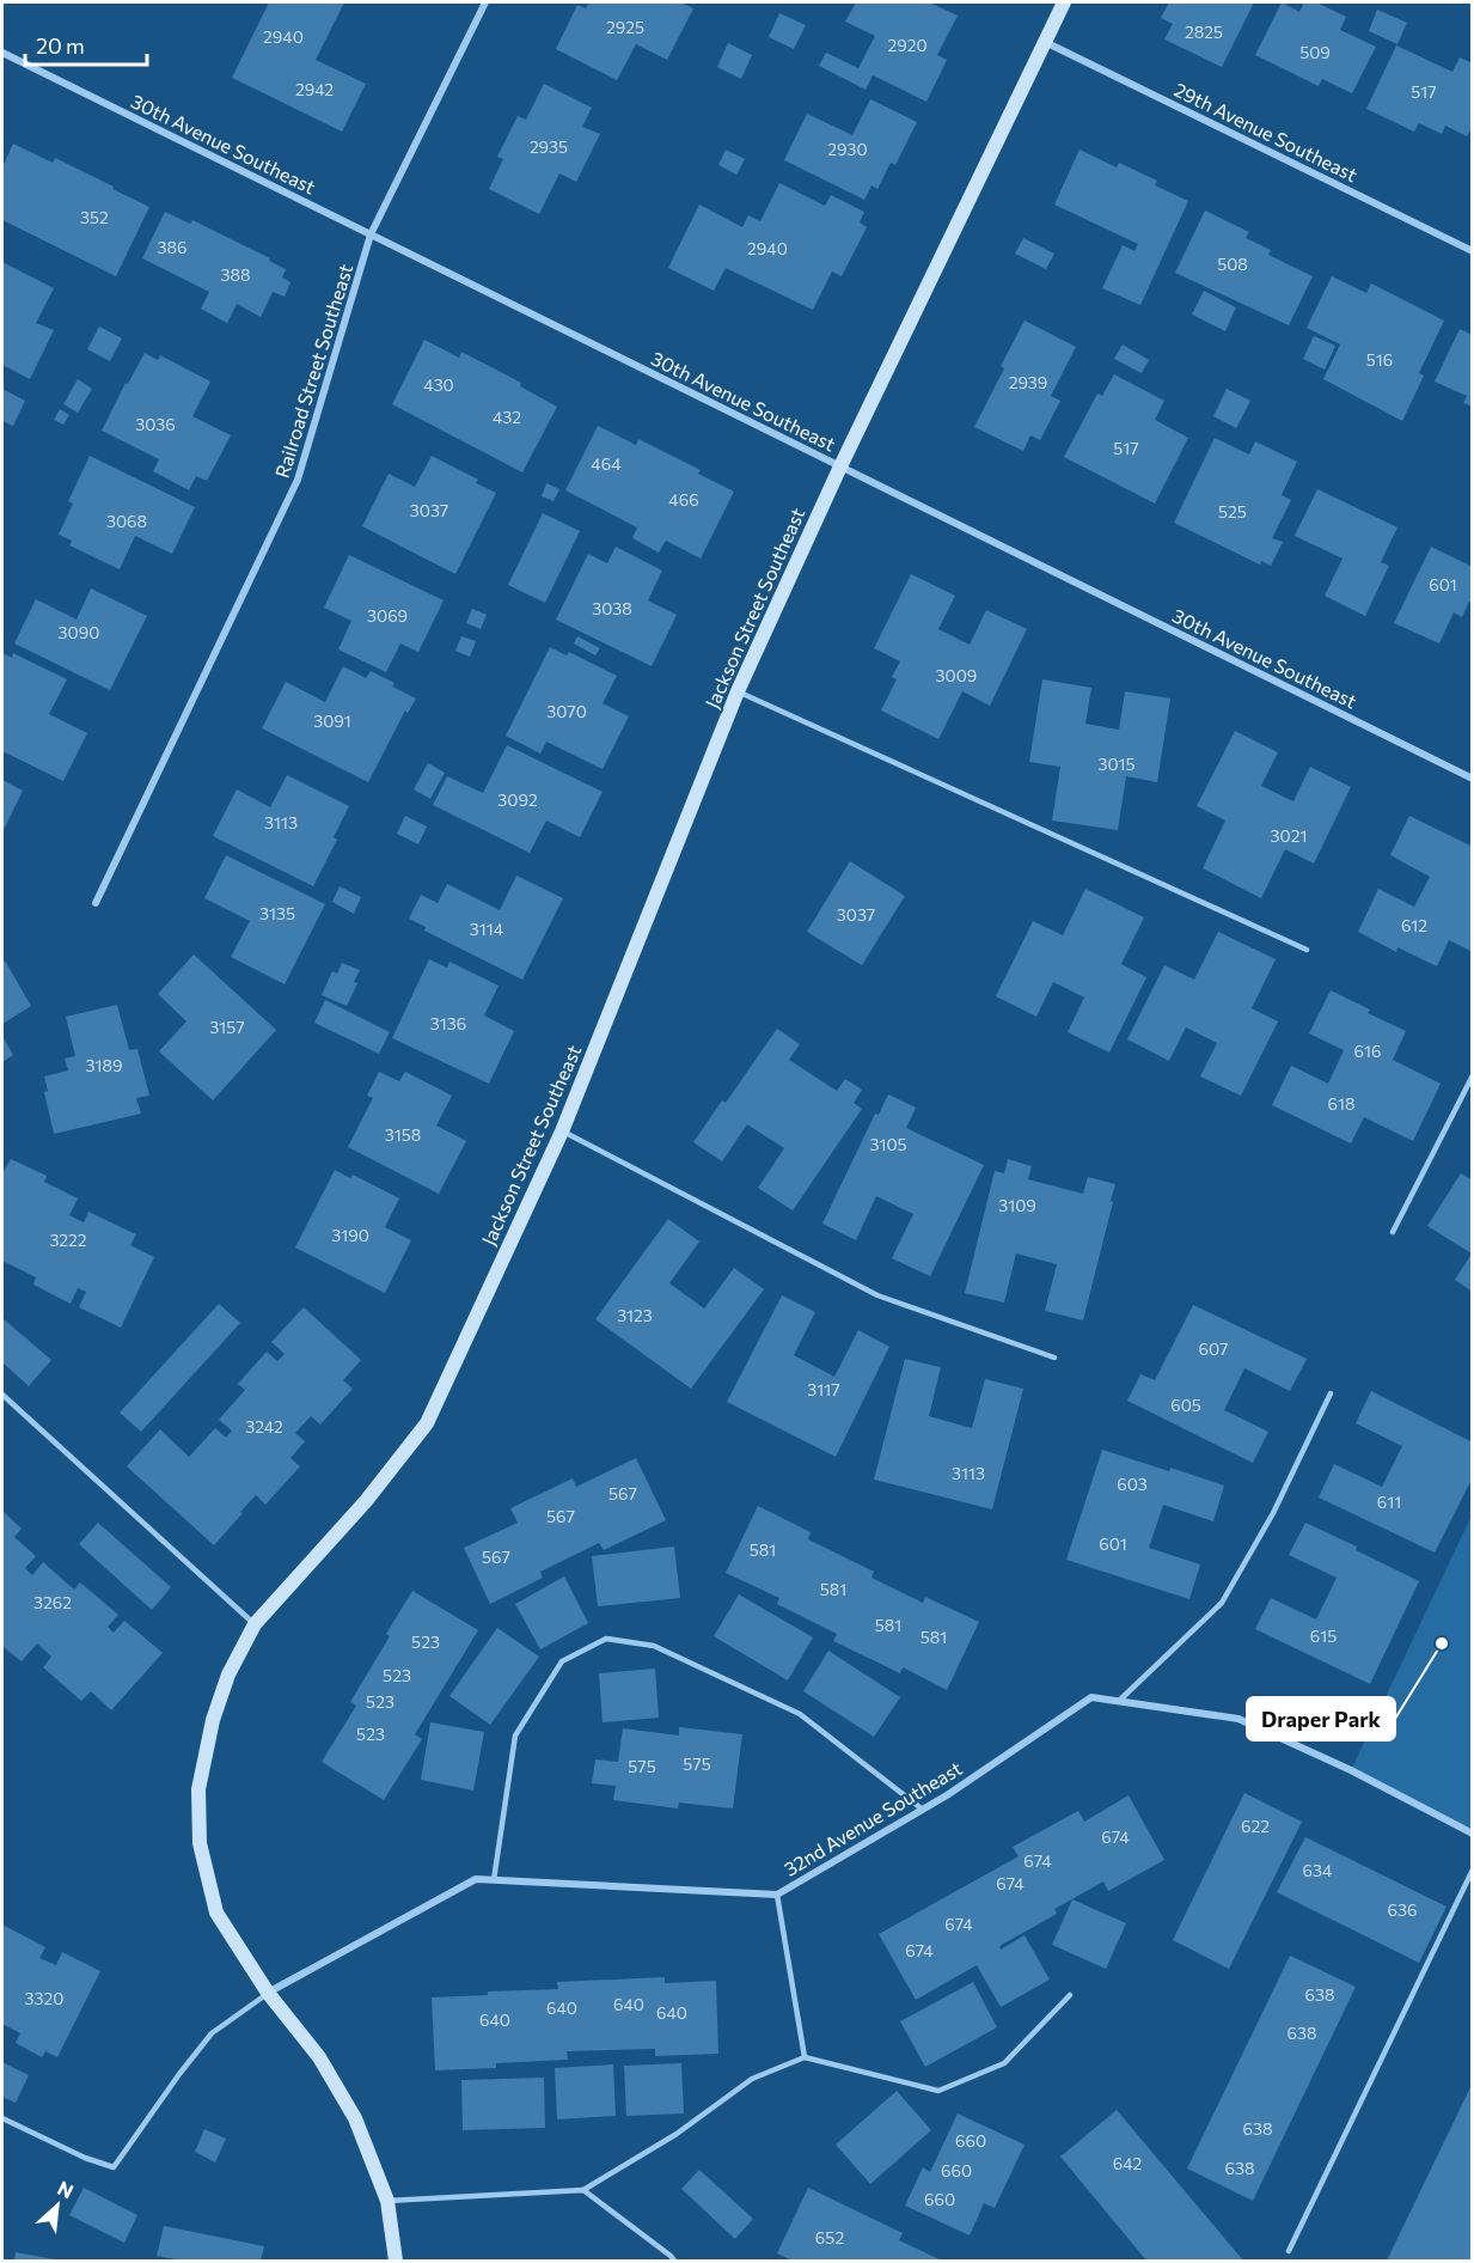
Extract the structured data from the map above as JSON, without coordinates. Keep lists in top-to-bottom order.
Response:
{
  "streets": {
    "street": [
      "29th Avenue Southeast",
      "30th Avenue Southeast",
      "Railroad Street Southeast",
      "Jackson Street Southeast",
      "32nd Avenue Southeast"
    ]
  },
  "crossings": [
    ["29th Avenue Southeast", "Jackson Street Southeast"],
    ["30th Avenue Southeast", "Railroad Street Southeast"],
    ["30th Avenue Southeast", "Jackson Street Southeast"],
    ["Jackson Street Southeast", "32nd Avenue Southeast"]
  ],
  "places": ["Draper Park"],
  "house_numbers": [
    "2925",
    "2825",
    "2940",
    "2920",
    "509",
    "2942",
    "517",
    "2935",
    "2930",
    "352",
    "386",
    "2940",
    "508",
    "388",
    "516",
    "2939",
    "430",
    "432",
    "3036",
    "517",
    "464",
    "466",
    "3037",
    "525",
    "3068",
    "601",
    "3038",
    "3069",
    "3090",
    "3009",
    "3070",
    "3091",
    "3015",
    "3092",
    "3113",
    "3021",
    "3135",
    "3037",
    "612",
    "3114",
    "3136",
    "3157",
    "616",
    "3189",
    "618",
    "3158",
    "3105",
    "3109",
    "3190",
    "3222",
    "3123",
    "607",
    "3117",
    "605",
    "3242",
    "3113",
    "603",
    "567",
    "611",
    "567",
    "601",
    "581",
    "567",
    "581",
    "3262",
    "581",
    "615",
    "581",
    "523",
    "523",
    "523",
    "523",
    "575",
    "575",
    "622",
    "674",
    "674",
    "634",
    "674",
    "636",
    "674",
    "674",
    "638",
    "3320",
    "640",
    "640",
    "640",
    "640",
    "638",
    "638",
    "660",
    "642",
    "638",
    "660",
    "660",
    "652"
  ],
  "scale_bar": "20 m",
  "north": "top right"
}
